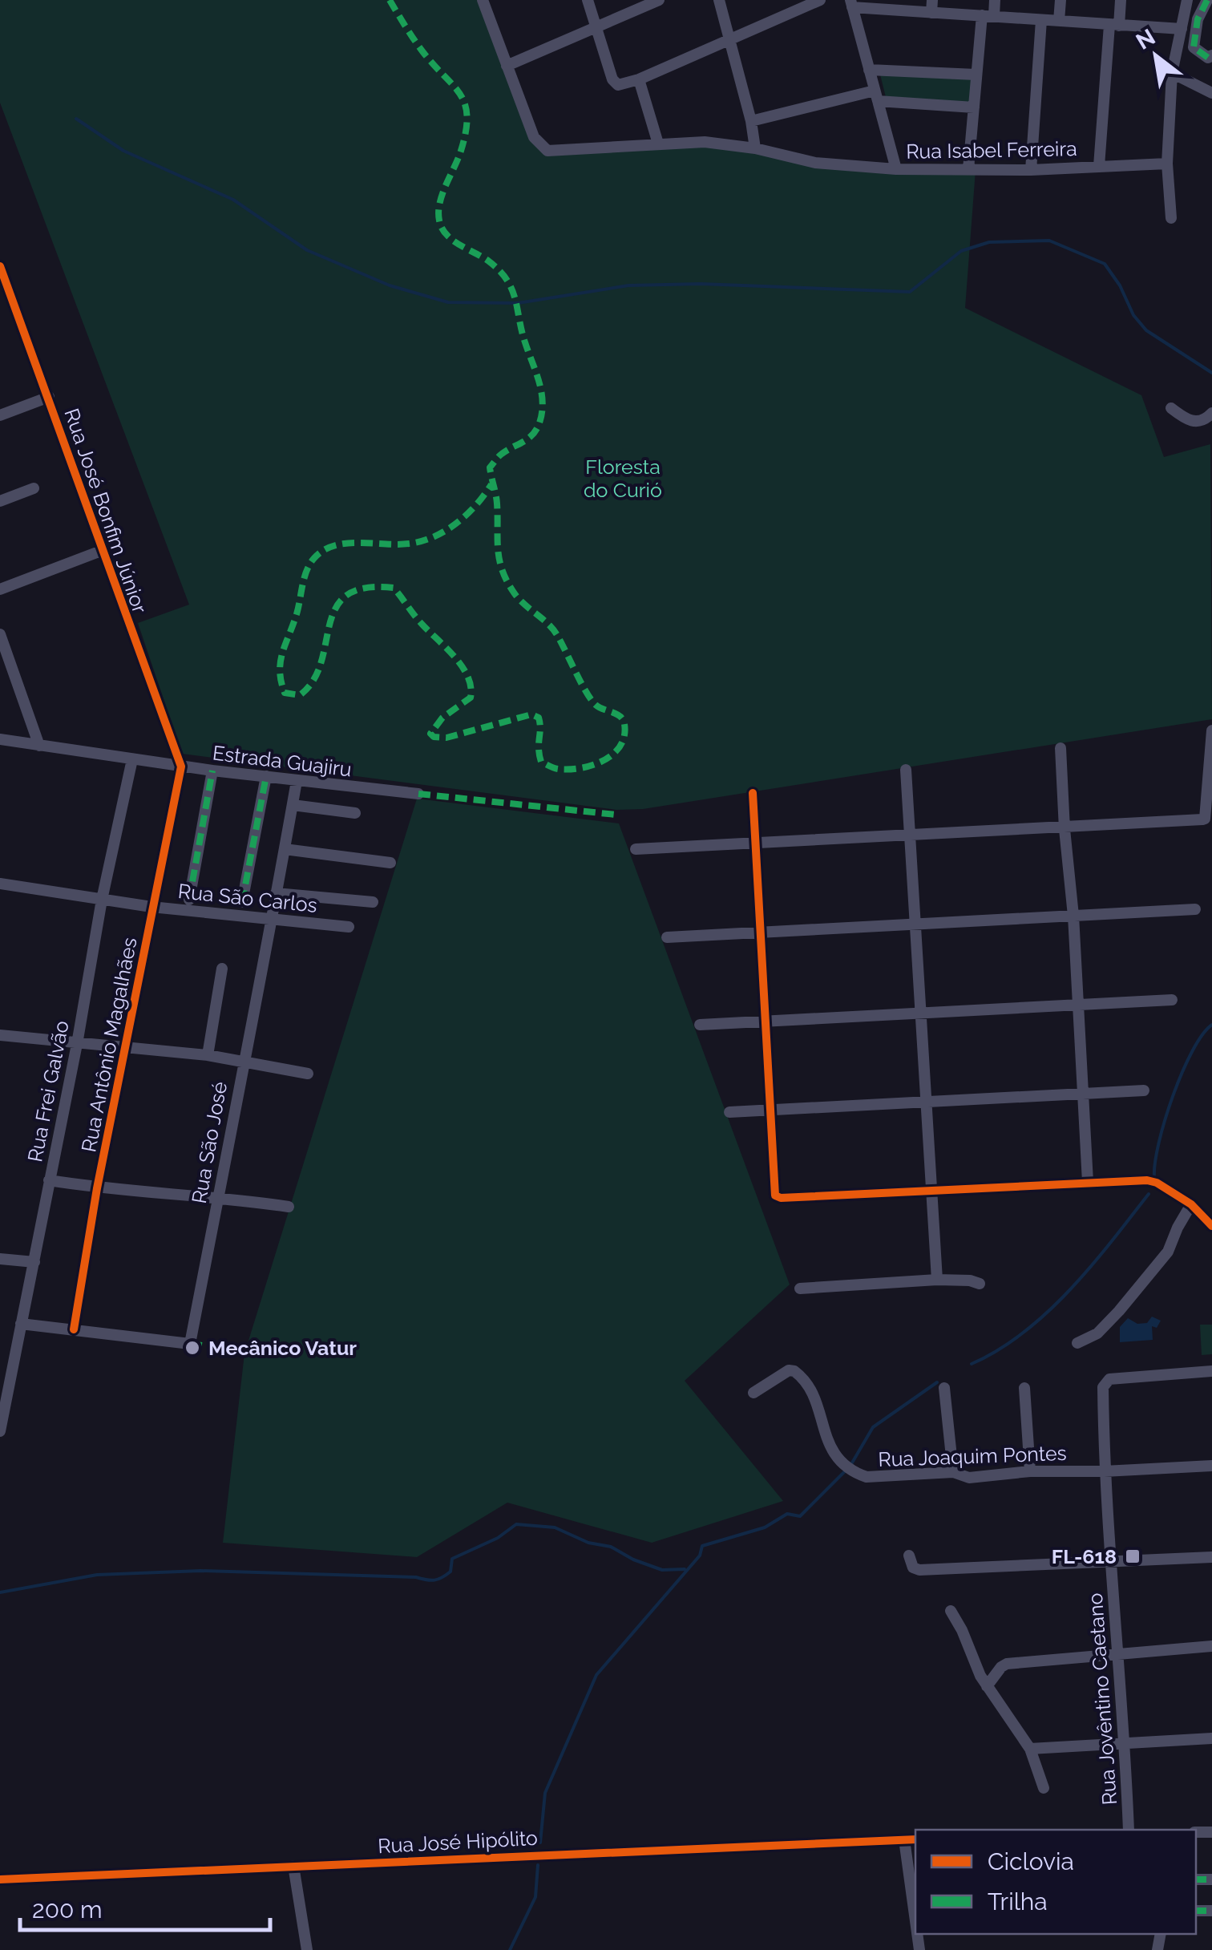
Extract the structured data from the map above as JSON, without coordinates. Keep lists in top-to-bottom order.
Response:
{
  "streets": {
    "street": [
      "Rua Isabel Ferreira",
      "Rua José Bonfim Júnior",
      "Estrada Guajiru",
      "Rua São Carlos",
      "Rua Antônio Magalhães",
      "Rua Frei Galvão",
      "Rua São José",
      "Rua Joaquim Pontes",
      "Rua Jovêntino Caetano",
      "Rua José Hipólito"
    ]
  },
  "crossings": [
    ["Rua José Bonfim Júnior", "Estrada Guajiru"],
    ["Rua José Bonfim Júnior", "Rua Antônio Magalhães"],
    ["Estrada Guajiru", "Rua Antônio Magalhães"],
    ["Estrada Guajiru", "Rua Frei Galvão"],
    ["Estrada Guajiru", "Rua São José"],
    ["Rua São Carlos", "Rua Antônio Magalhães"],
    ["Rua São Carlos", "Rua Frei Galvão"],
    ["Rua São Carlos", "Rua São José"],
    ["Rua Antônio Magalhães", "Rua São José"],
    ["Rua Frei Galvão", "Rua São José"],
    ["Rua Joaquim Pontes", "Rua Jovêntino Caetano"]
  ],
  "parks": ["Floresta do Curió"],
  "places": {
    "other": ["Mecânico Vatur"],
    "transit": ["FL-618"]
  },
  "legend": ["Ciclovia", "Trilha"],
  "scale_bar": "200 m",
  "north": "top left"
}
